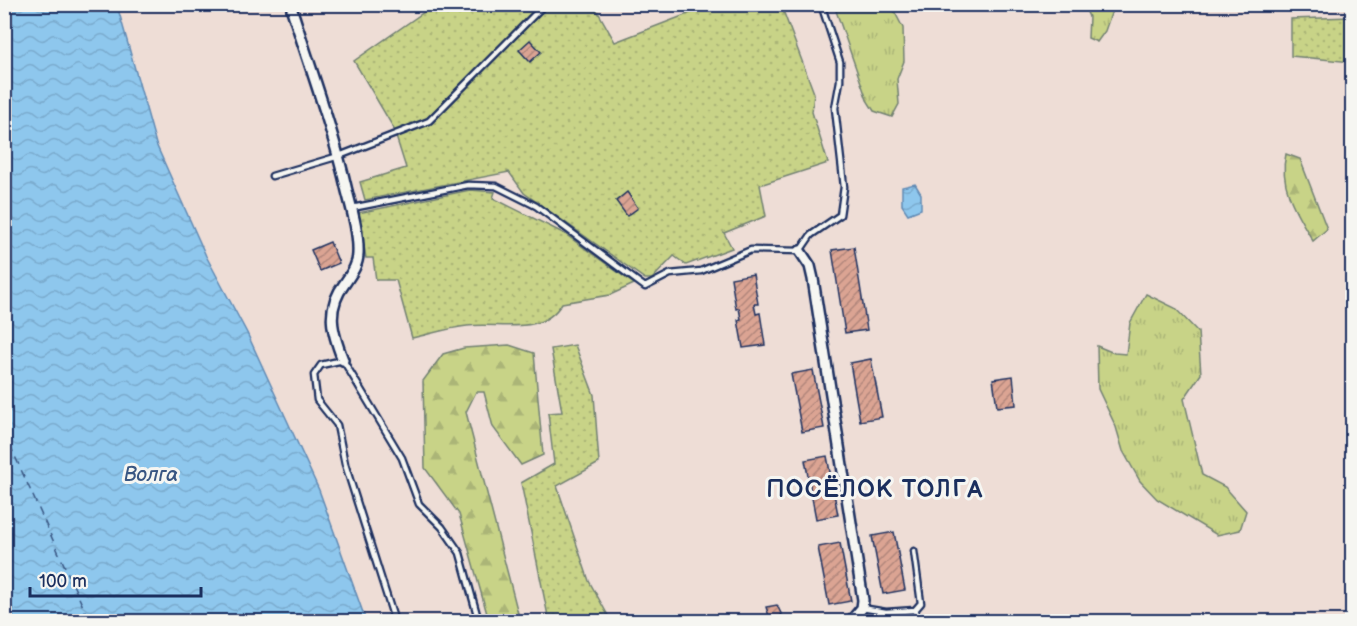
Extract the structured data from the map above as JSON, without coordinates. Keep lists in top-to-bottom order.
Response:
{
  "districts": ["ПОСЁЛОК ТОЛГА"],
  "water": ["Волга"],
  "scale_bar": "100 m"
}
